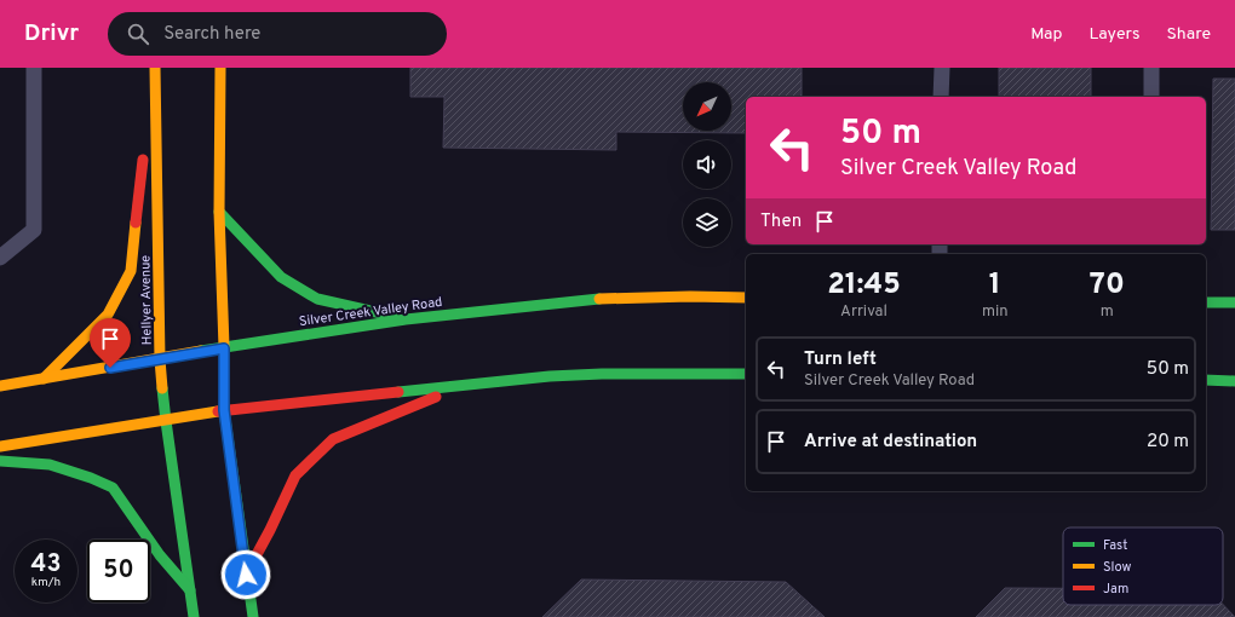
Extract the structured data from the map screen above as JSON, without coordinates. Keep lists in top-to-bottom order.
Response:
{
  "streets": {
    "main road": ["Hellyer Avenue", "Silver Creek Valley Road"]
  },
  "crossings": [
    ["Hellyer Avenue", "Silver Creek Valley Road"]
  ],
  "legend": ["Fast", "Slow", "Jam"],
  "north": "bottom left",
  "page": {
    "header": "Drivr",
    "search": "Search here",
    "nav": ["Map", "Layers", "Share"],
    "turn": ["50 m", "Silver Creek Valley Road"],
    "then": "Then",
    "eta": [
      "21:45",
      "Arrival",
      "1",
      "min",
      "70",
      "m"
    ],
    "list": [
      {
        "name": "Turn left",
        "note": "Silver Creek Valley Road",
        "value": "50 m"
      },
      {
        "name": "Arrive at destination",
        "value": "20 m"
      }
    ],
    "speed": "43 km/h",
    "limit": "50"
  }
}
